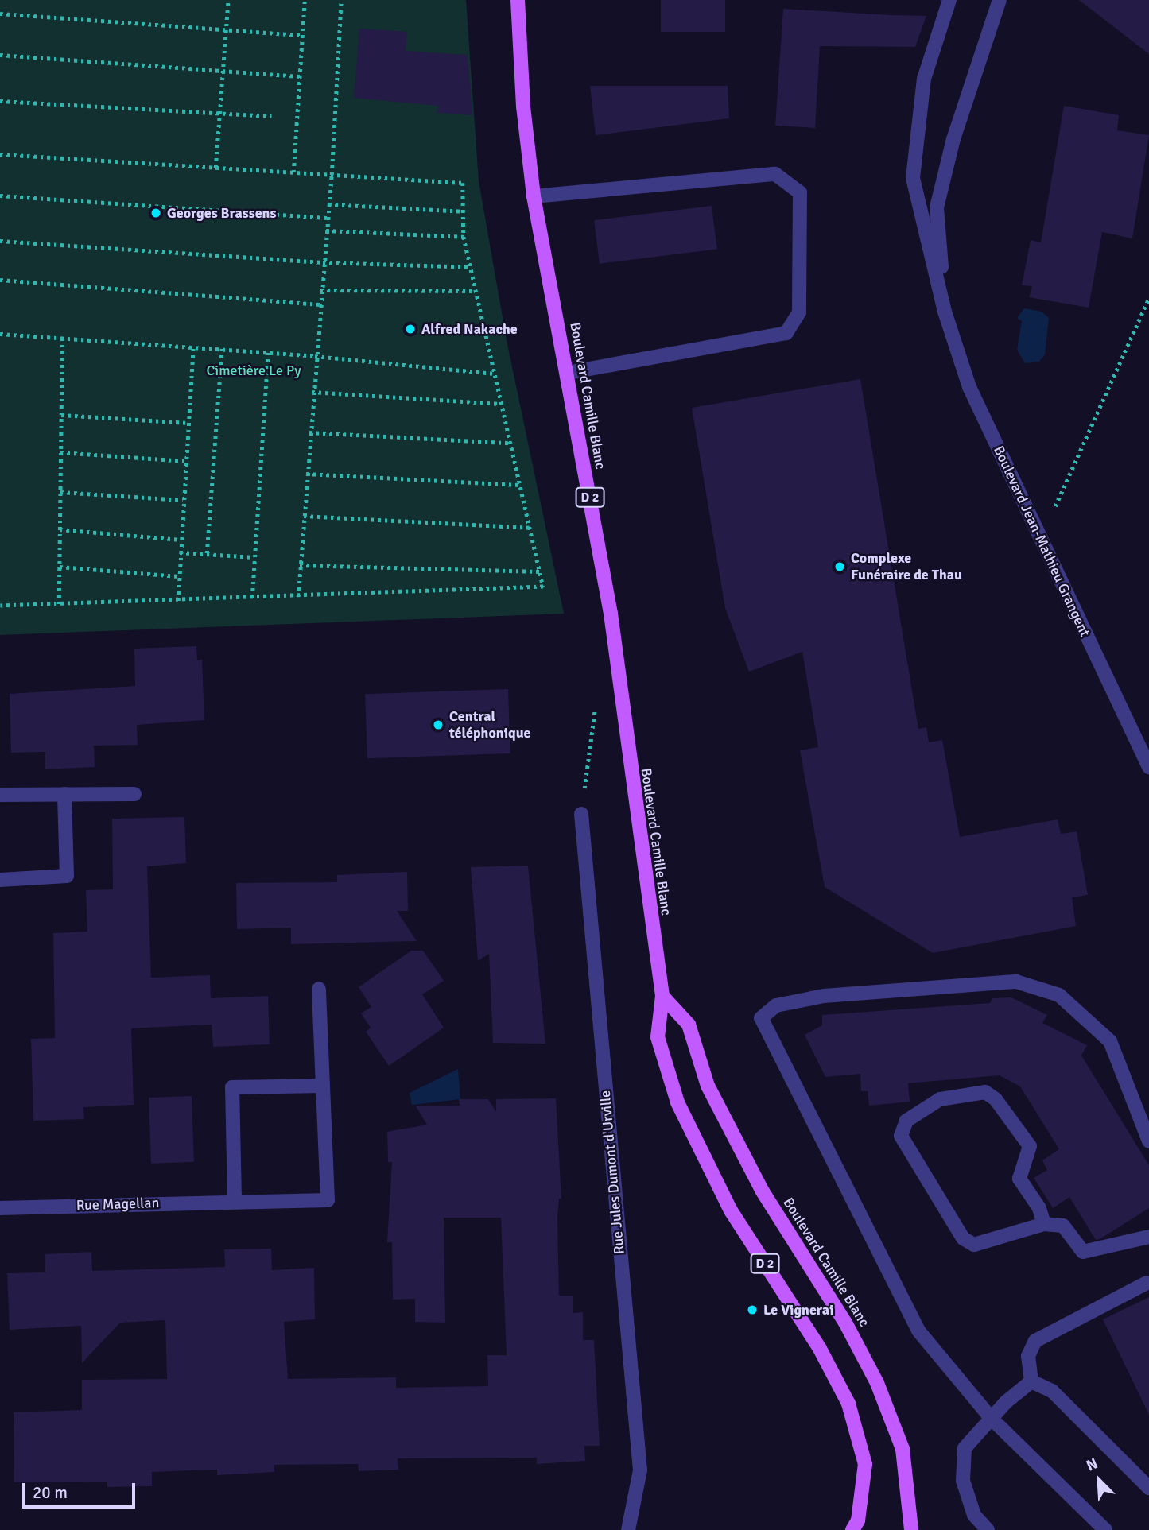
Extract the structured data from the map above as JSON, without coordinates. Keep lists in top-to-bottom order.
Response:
{
  "streets": {
    "main road": ["Boulevard Camille Blanc", "D 2"],
    "street": ["Boulevard Jean-Mathieu Grangent", "Rue Jules Dumont d'Urville", "Rue Magellan"]
  },
  "parks": ["Cimetière Le Py"],
  "places": [
    "Georges Brassens",
    "Alfred Nakache",
    "Complexe Funéraire de Thau",
    "Central téléphonique",
    "Le Vignerai"
  ],
  "scale_bar": "20 m",
  "north": "top left"
}
